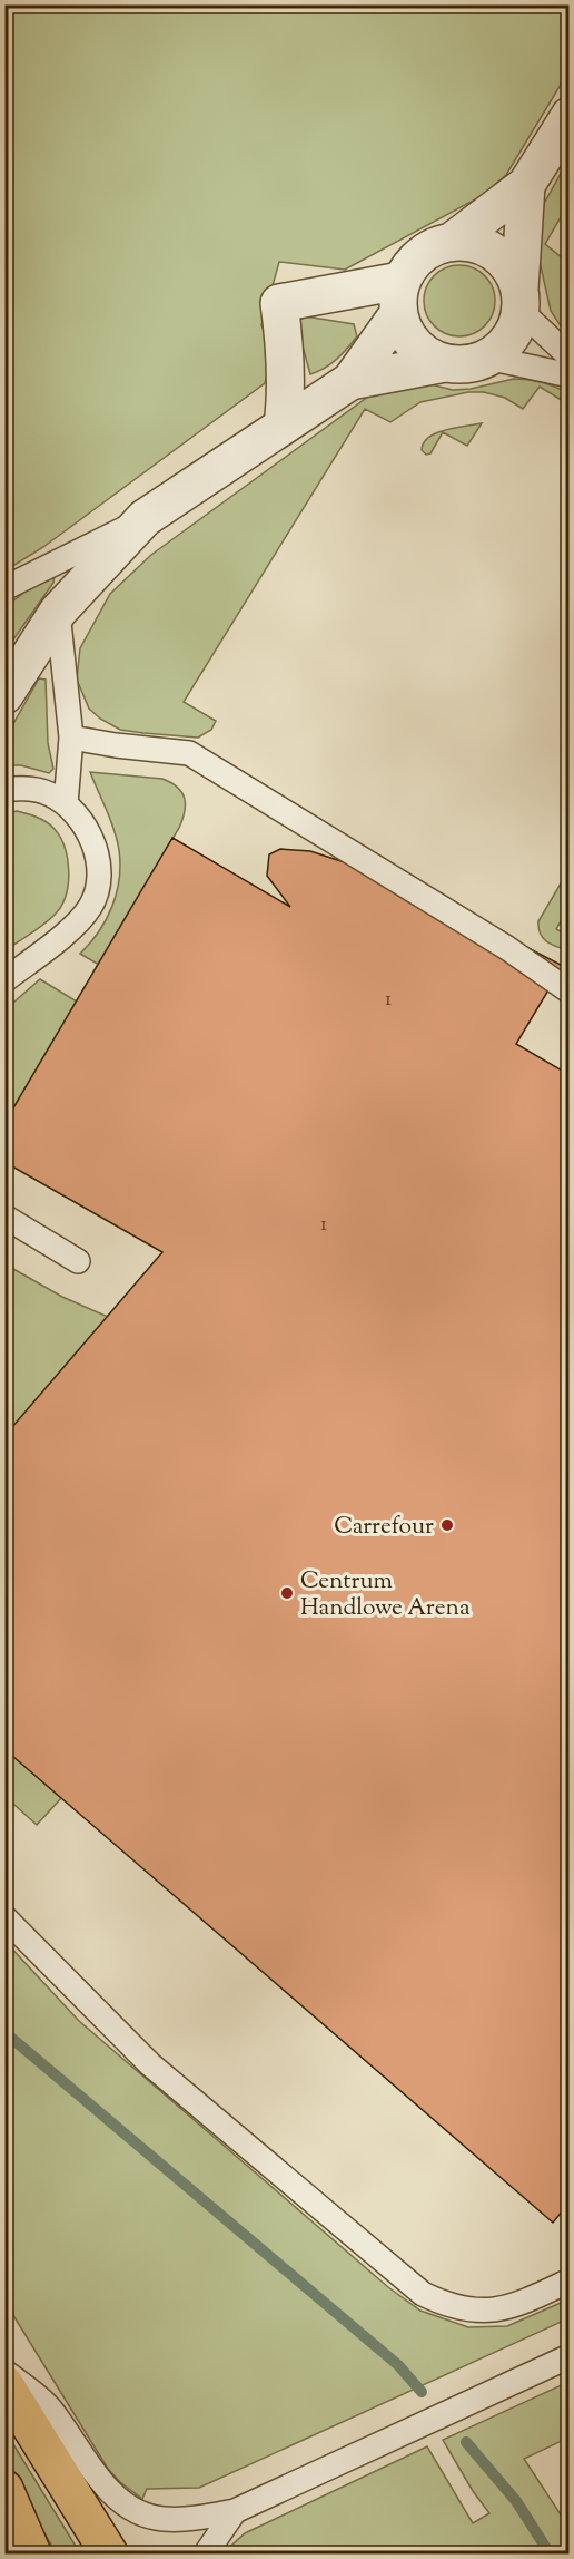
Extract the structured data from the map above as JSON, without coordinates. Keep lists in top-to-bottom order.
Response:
{
  "places": ["Carrefour", "Centrum Handlowe Arena"],
  "house_numbers": ["1", "1"]
}
